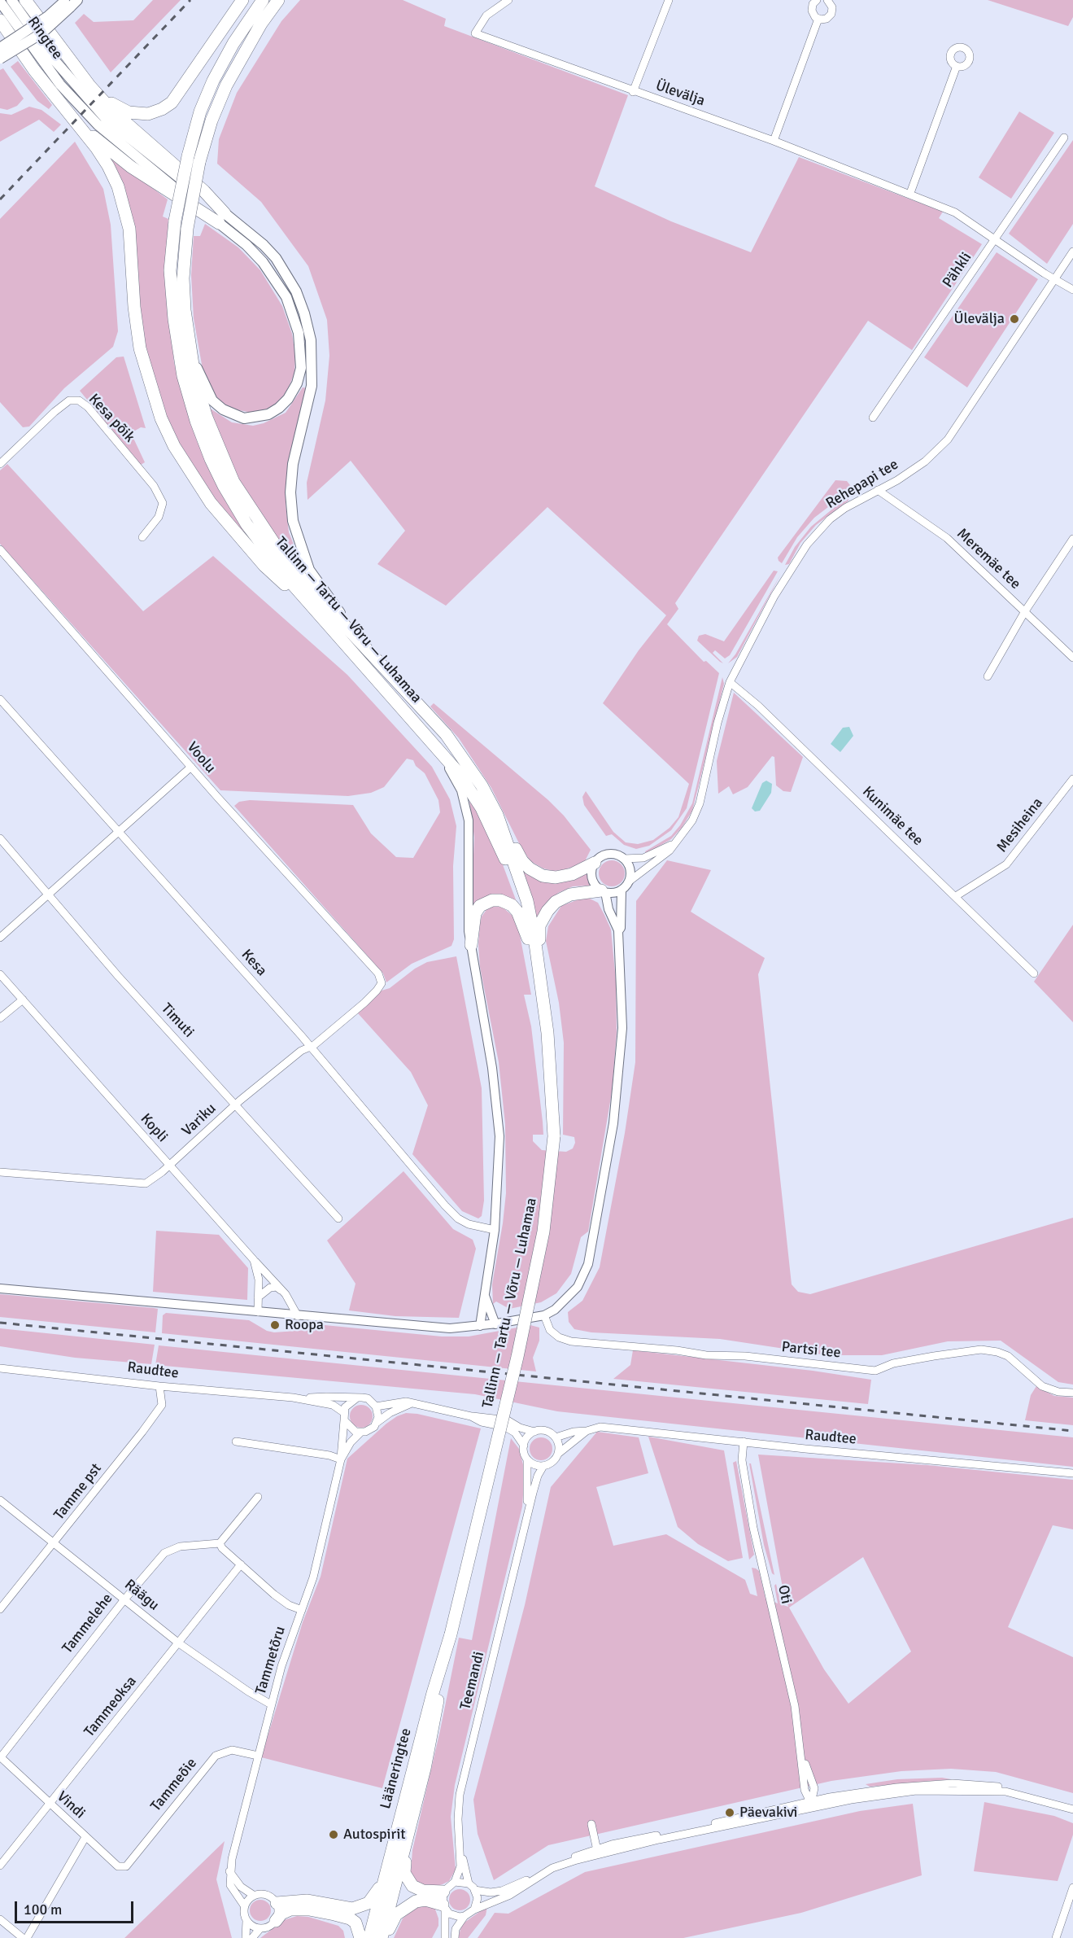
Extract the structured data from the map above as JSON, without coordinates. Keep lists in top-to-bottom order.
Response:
{
  "streets": {
    "highway": ["Tallinn — Tartu — Võru — Luhamaa", "Lääneringtee"],
    "main road": ["Ringtee"],
    "street": [
      "Ülevälja",
      "Pähkli",
      "Kesa põik",
      "Rehepapi tee",
      "Meremäe tee",
      "Voolu",
      "Kunimäe tee",
      "Mesiheina",
      "Kesa",
      "Timuti",
      "Variku",
      "Kopli",
      "Partsi tee",
      "Raudtee",
      "Tamme pst",
      "Oti",
      "Räägu",
      "Tammelehe",
      "Tammetõru",
      "Teemandi",
      "Tammeoksa",
      "Tammeõie",
      "Vindi"
    ]
  },
  "crossings": [
    ["Ülevälja", "Pähkli"],
    ["Ülevälja", "Rehepapi tee"],
    ["Rehepapi tee", "Meremäe tee"],
    ["Rehepapi tee", "Kunimäe tee"],
    ["Tallinn — Tartu — Võru — Luhamaa", "Lääneringtee"],
    ["Voolu", "Variku"],
    ["Kunimäe tee", "Mesiheina"],
    ["Kesa", "Variku"],
    ["Timuti", "Variku"],
    ["Variku", "Kopli"],
    ["Raudtee", "Tamme pst"],
    ["Raudtee", "Oti"],
    ["Raudtee", "Tammetõru"],
    ["Raudtee", "Teemandi"],
    ["Tamme pst", "Räägu"],
    ["Räägu", "Tammelehe"],
    ["Räägu", "Tammetõru"],
    ["Räägu", "Tammeoksa"],
    ["Tammelehe", "Vindi"],
    ["Tammetõru", "Tammeõie"],
    ["Tammeoksa", "Vindi"],
    ["Tammeõie", "Vindi"]
  ],
  "places": [
    "Ülevälja",
    "Roopa",
    "Päevakivi",
    "Autospirit"
  ],
  "scale_bar": "100 m"
}
